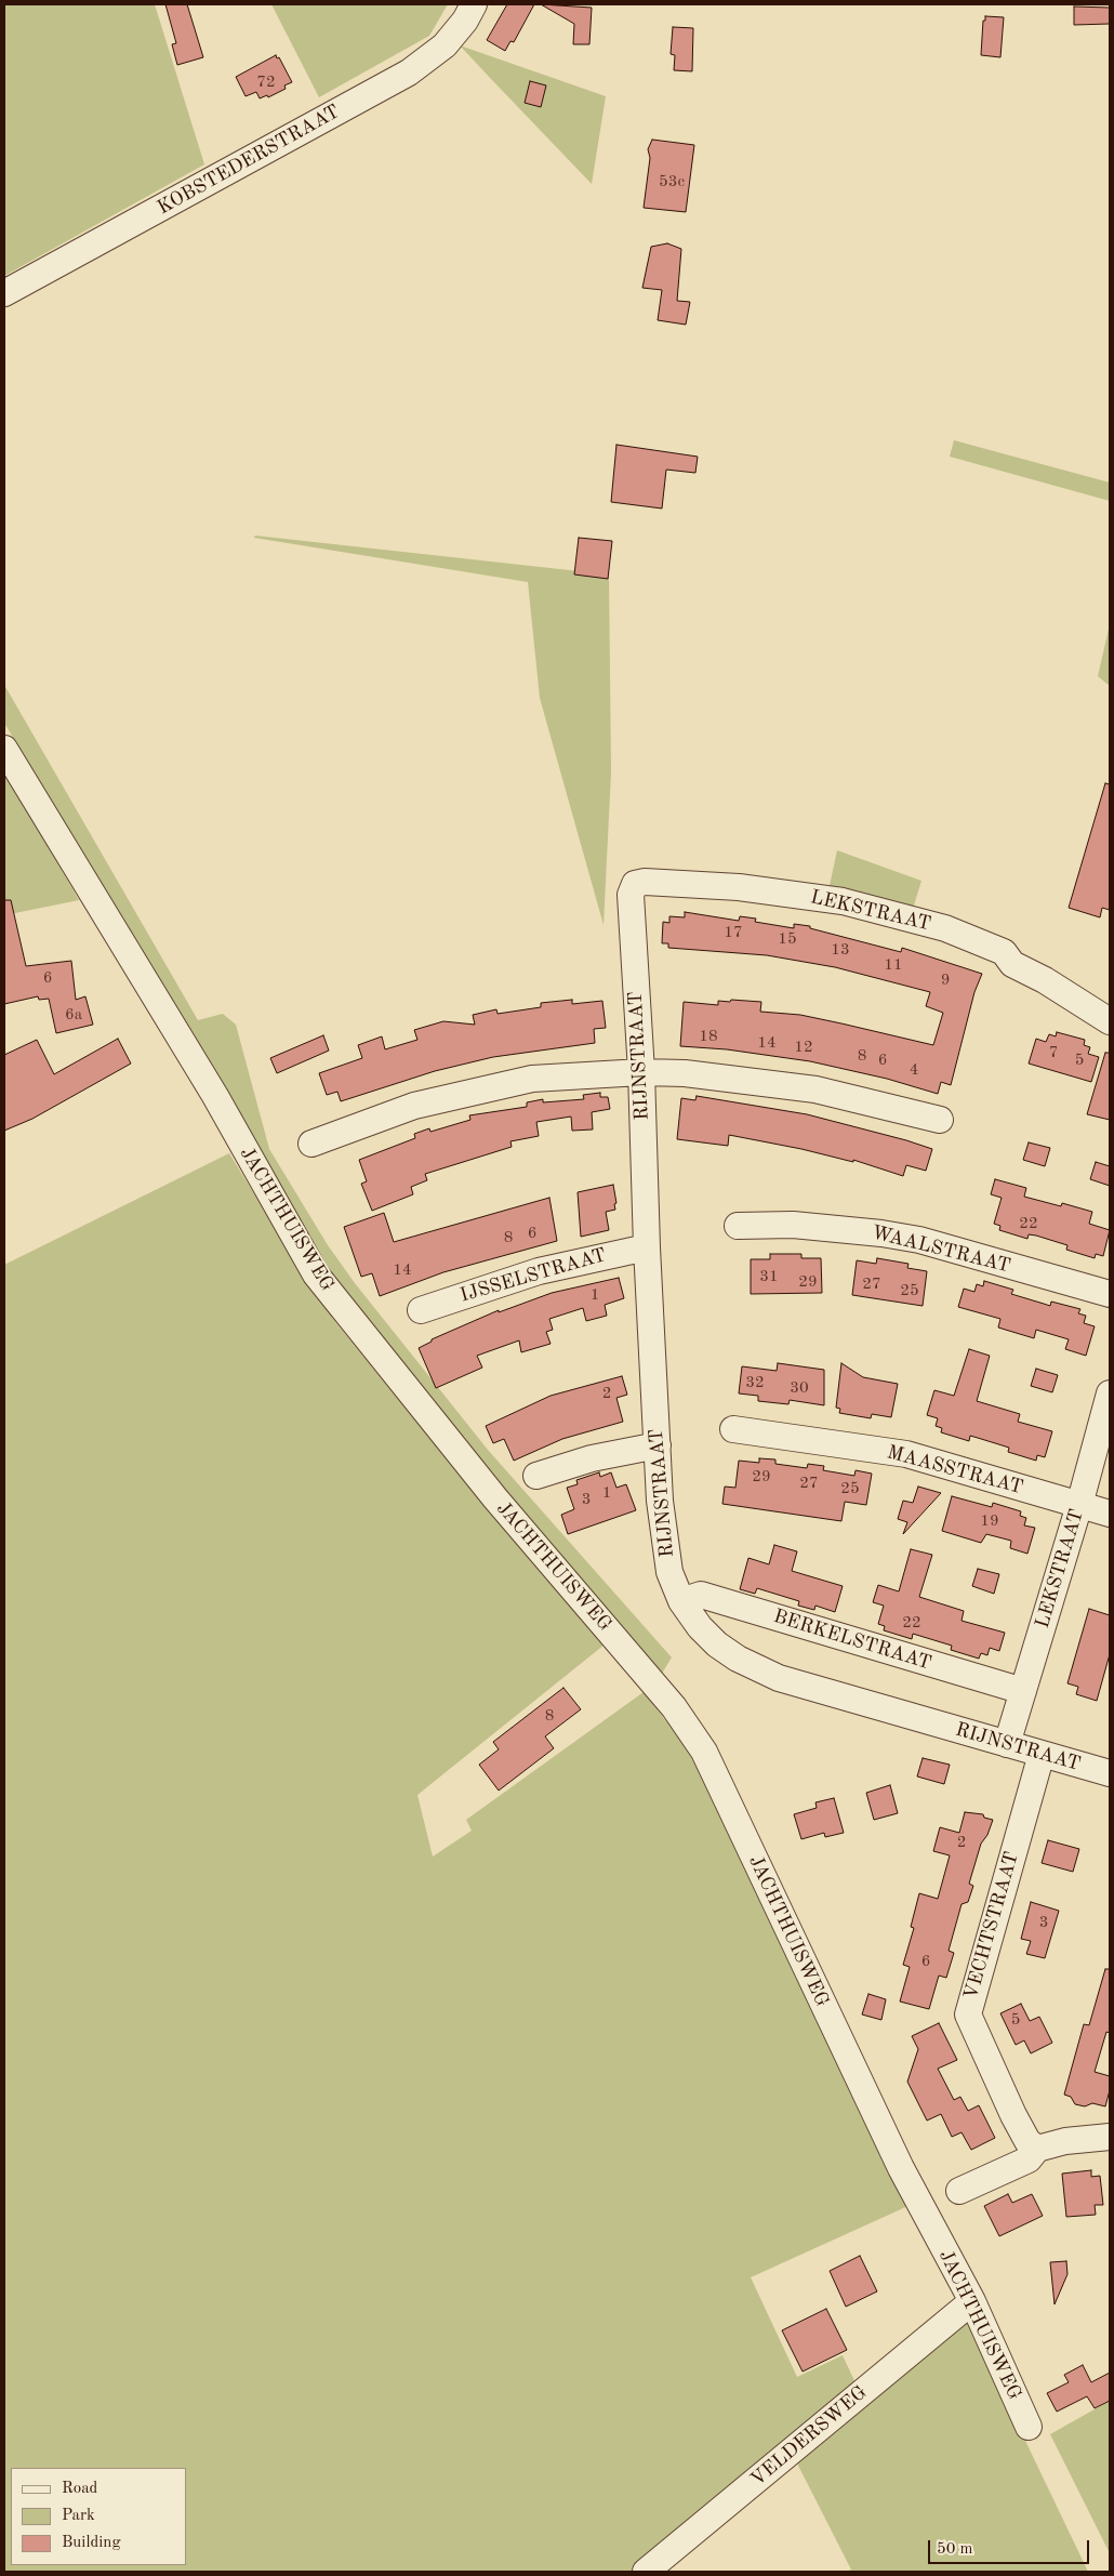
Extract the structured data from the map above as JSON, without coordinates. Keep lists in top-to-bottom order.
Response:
{
  "streets": {
    "street": [
      "KOBSTEDERSTRAAT",
      "LEKSTRAAT",
      "RIJNSTRAAT",
      "JACHTHUISWEG",
      "WAALSTRAAT",
      "IJSSELSTRAAT",
      "MAASSTRAAT",
      "BERKELSTRAAT",
      "VECHTSTRAAT",
      "VELDERSWEG"
    ]
  },
  "crossings": [
    ["LEKSTRAAT", "RIJNSTRAAT"],
    ["LEKSTRAAT", "MAASSTRAAT"],
    ["LEKSTRAAT", "BERKELSTRAAT"],
    ["RIJNSTRAAT", "IJSSELSTRAAT"],
    ["RIJNSTRAAT", "BERKELSTRAAT"],
    ["RIJNSTRAAT", "VECHTSTRAAT"],
    ["JACHTHUISWEG", "VELDERSWEG"]
  ],
  "house_numbers": [
    "72",
    "53c",
    "17",
    "15",
    "13",
    "11",
    "6",
    "9",
    "6a",
    "18",
    "14",
    "12",
    "7",
    "8",
    "6",
    "5",
    "4",
    "22",
    "6",
    "8",
    "14",
    "31",
    "29",
    "27",
    "25",
    "1",
    "32",
    "30",
    "2",
    "29",
    "27",
    "25",
    "1",
    "3",
    "19",
    "22",
    "8",
    "2",
    "3",
    "6",
    "5"
  ],
  "legend": ["Road", "Park", "Building"],
  "scale_bar": "50 m"
}
